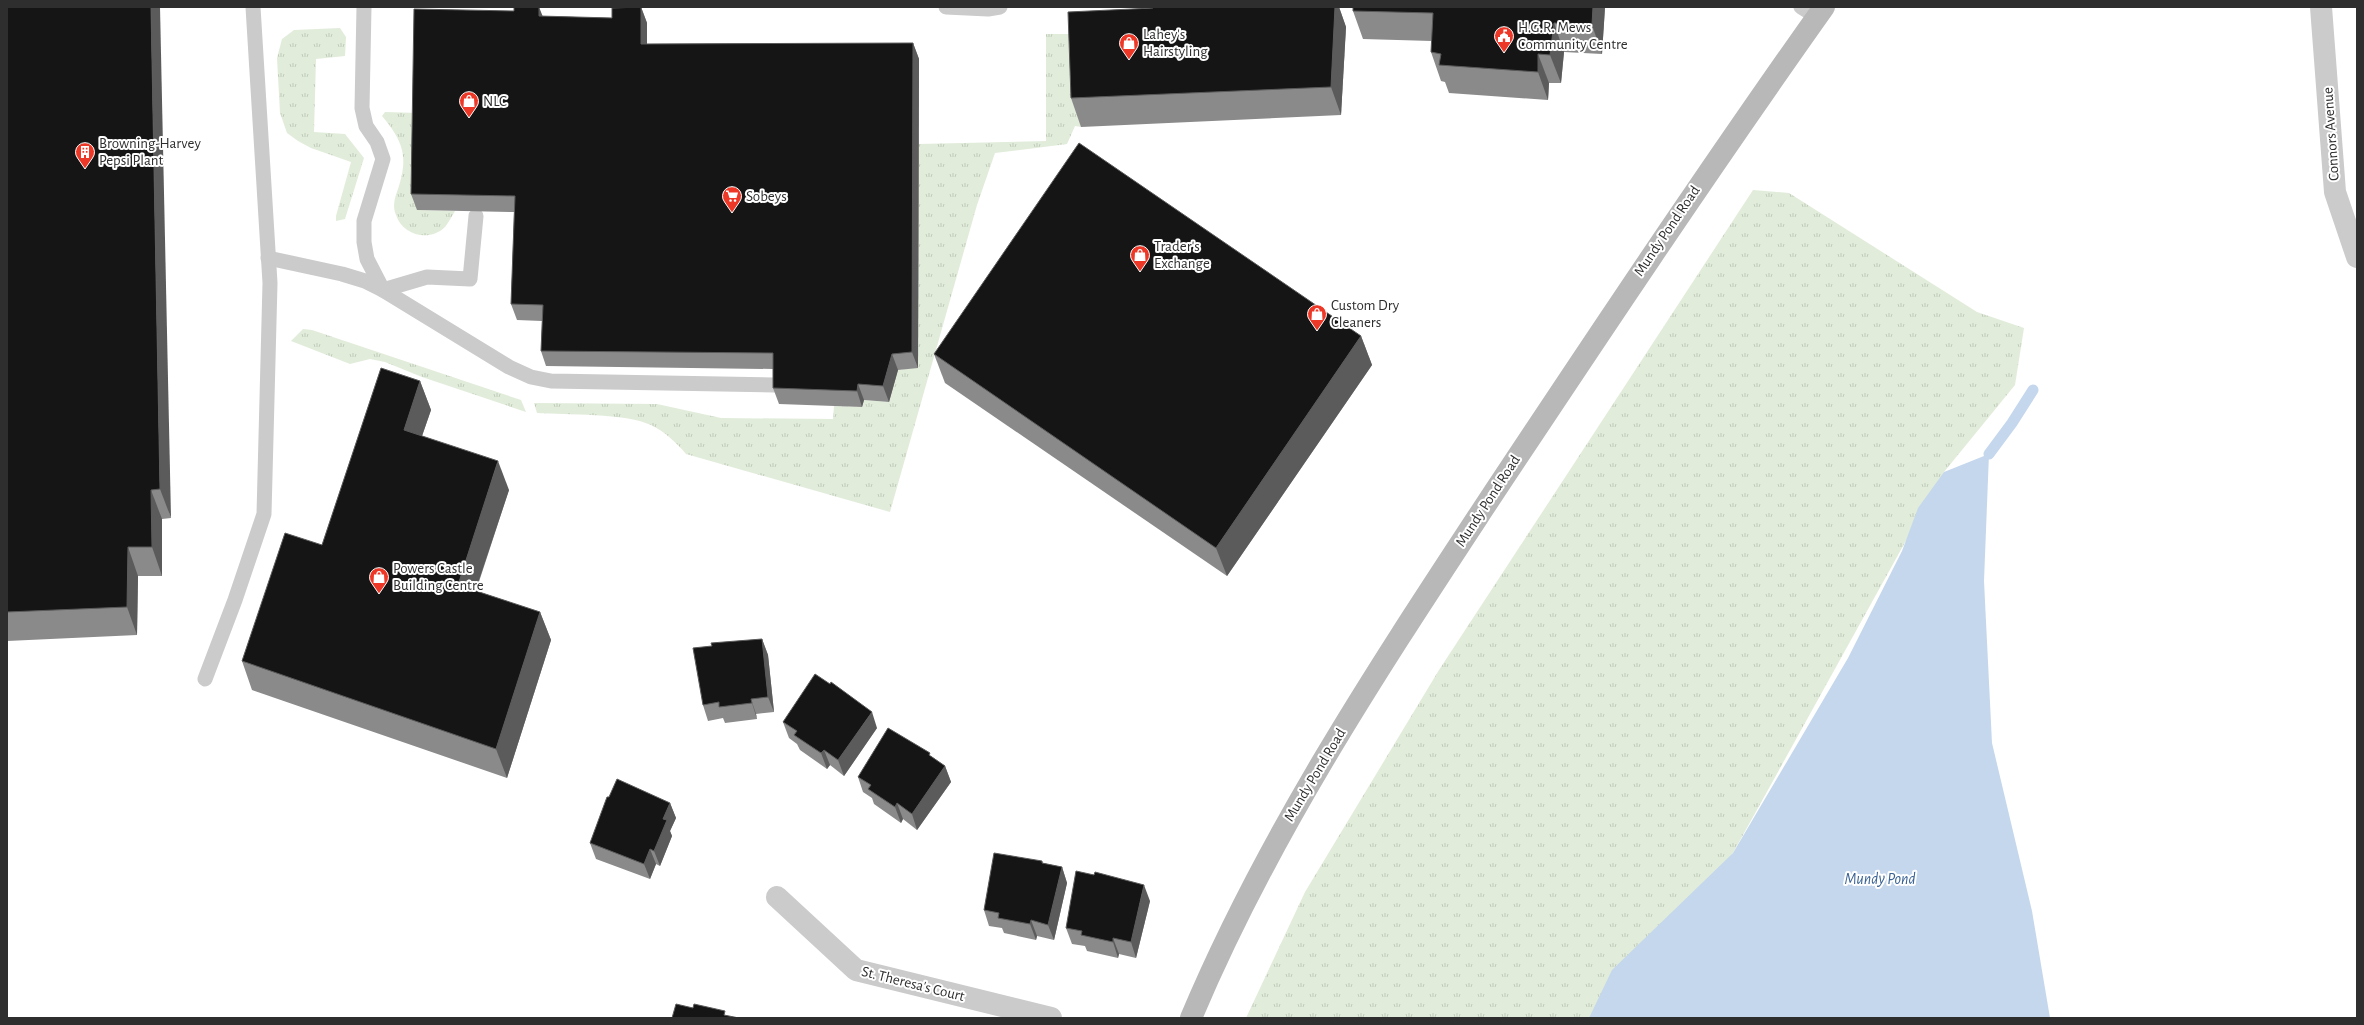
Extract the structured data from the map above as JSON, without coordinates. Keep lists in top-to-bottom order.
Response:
{
  "streets": {
    "street": ["Connors Avenue", "Mundy Pond Road", "St. Theresa's Court"]
  },
  "water": ["Mundy Pond"],
  "places": {
    "public building": ["H.G.R. Mews Community Centre"],
    "shop": [
      "Lahey's Hairstyling",
      "NLC",
      "Trader's Exchange",
      "Custom Dry Cleaners",
      "Powers Castle Building Centre"
    ],
    "building": ["Browning-Harvey Pepsi Plant"],
    "supermarket": ["Sobeys"]
  }
}
